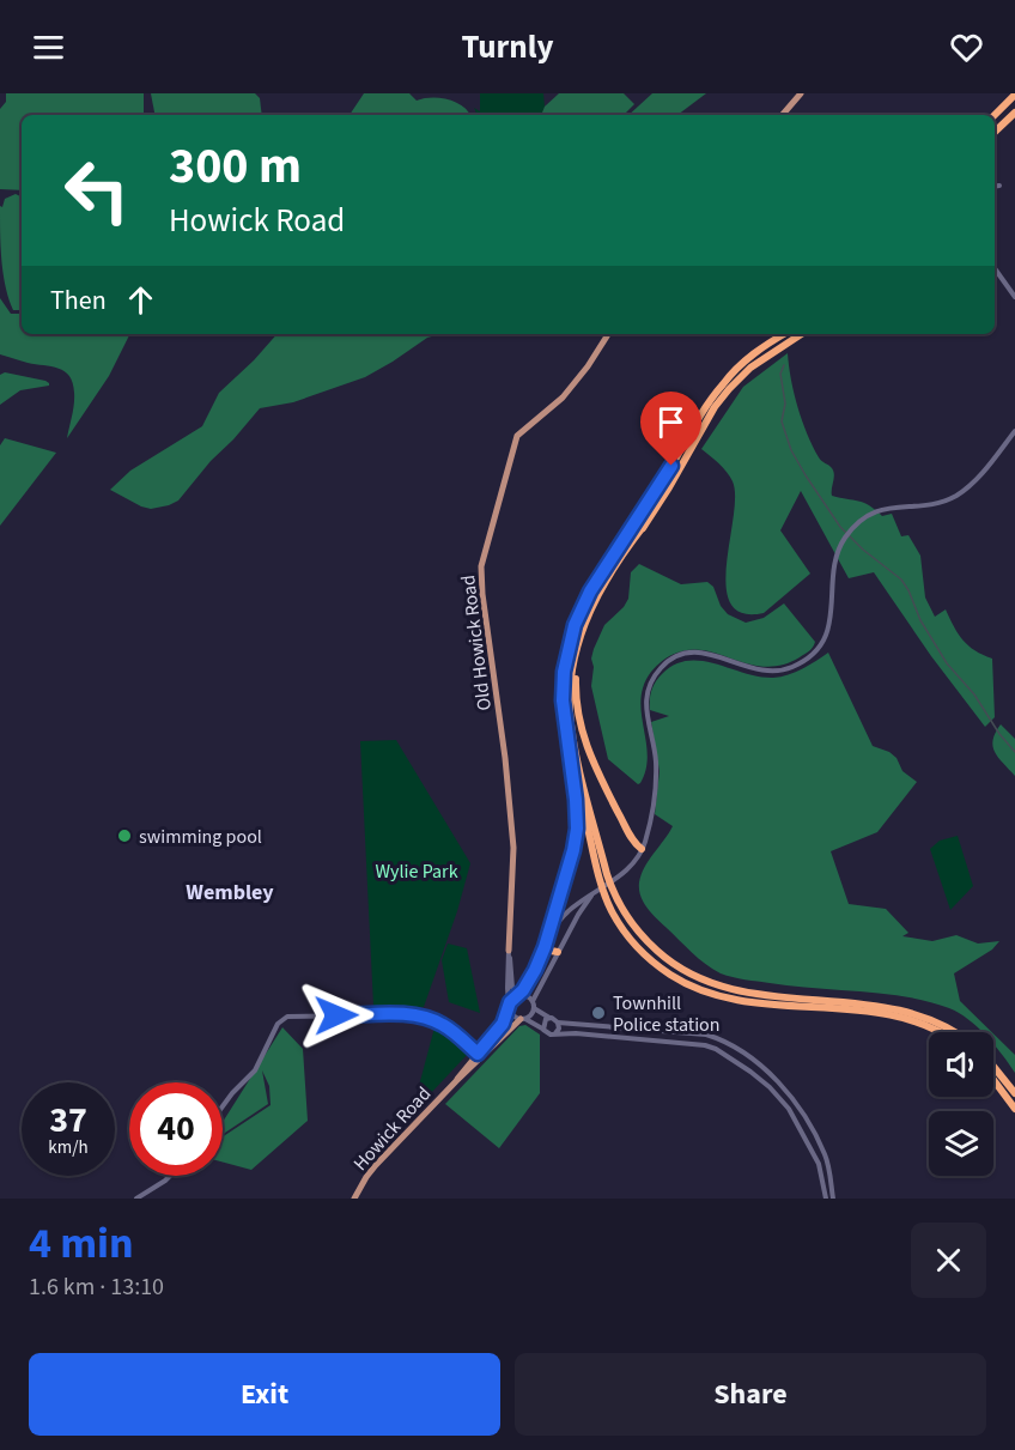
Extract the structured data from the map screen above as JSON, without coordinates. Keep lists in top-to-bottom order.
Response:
{
  "streets": {
    "main road": ["Old Howick Road", "Howick Road"]
  },
  "crossings": [
    ["Old Howick Road", "Howick Road"]
  ],
  "districts": ["Wembley"],
  "parks": ["Wylie Park"],
  "places": ["swimming pool", "Townhill Police station"],
  "page": {
    "header": "Turnly",
    "turn": ["300 m", "Howick Road"],
    "then": "Then",
    "speed": "37 km/h",
    "limit": "40",
    "heading": ["4 min", "1.6 km · 13:10"],
    "buttons": ["Exit", "Share"]
  }
}
